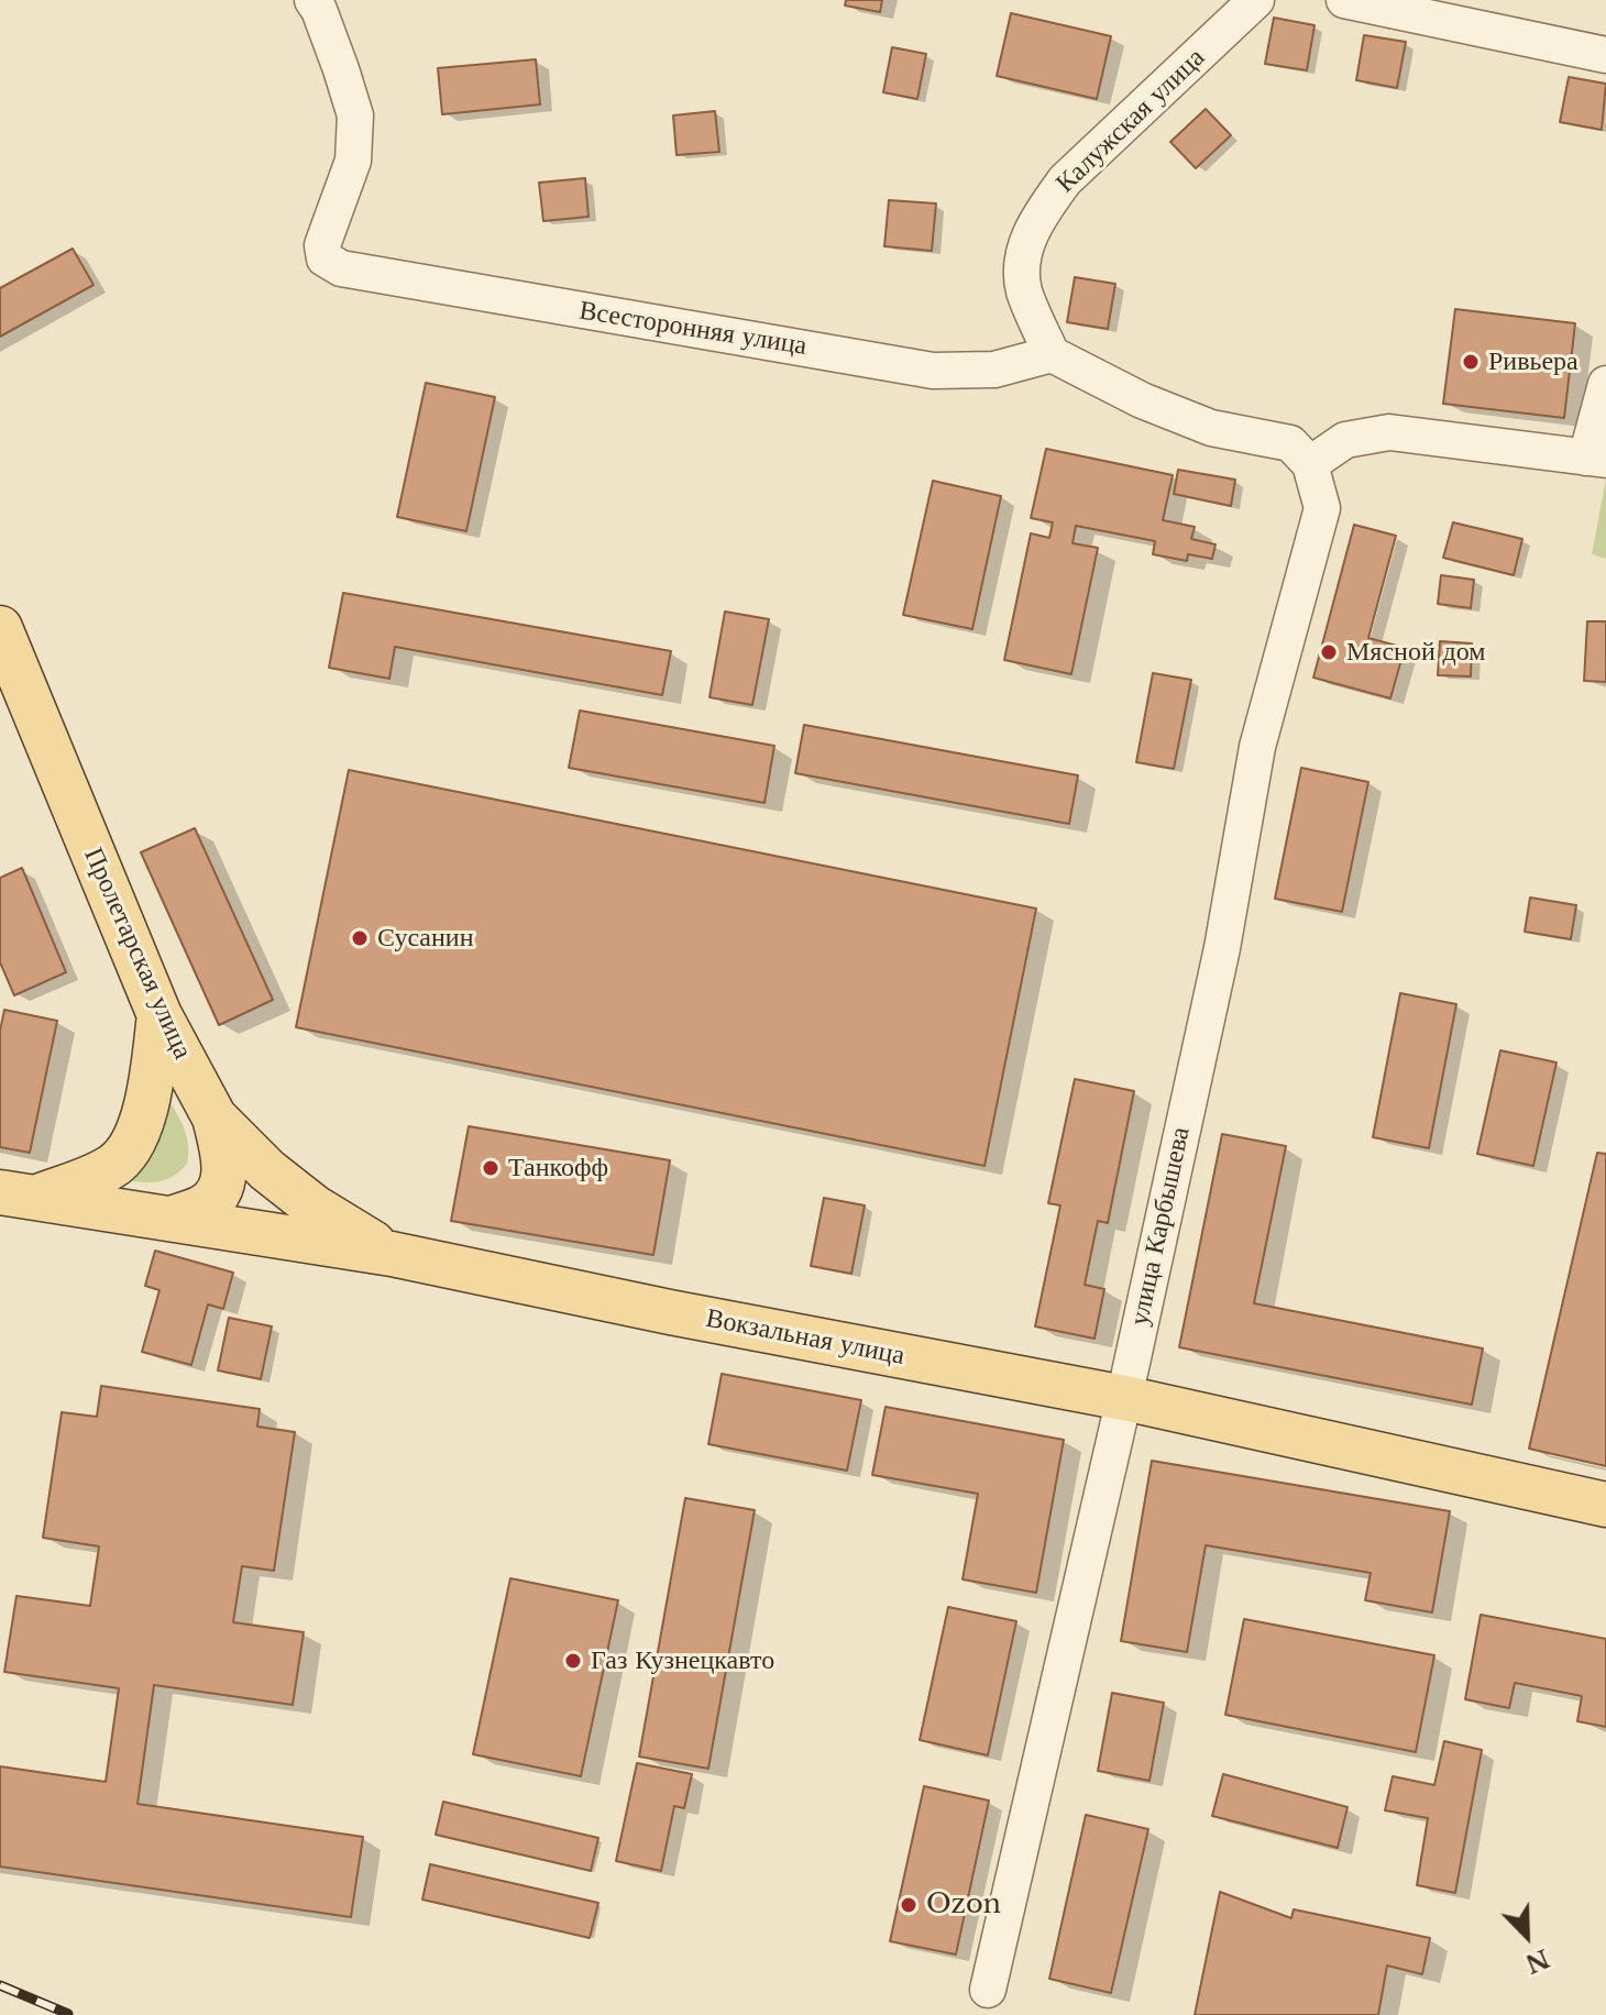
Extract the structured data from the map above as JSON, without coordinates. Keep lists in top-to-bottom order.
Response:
{
  "streets": {
    "main road": ["Пролетарская улица", "Вокзальная улица"],
    "street": ["Калужская улица", "Всесторонняя улица", "улица Карбышева"]
  },
  "crossings": [
    ["Калужская улица", "Всесторонняя улица"],
    ["Пролетарская улица", "Вокзальная улица"],
    ["улица Карбышева", "Вокзальная улица"]
  ],
  "places": [
    "Ривьера",
    "Мясной дом",
    "Сусанин",
    "Танкофф",
    "Газ Кузнецкавто",
    "Ozon"
  ],
  "north": "bottom right"
}
